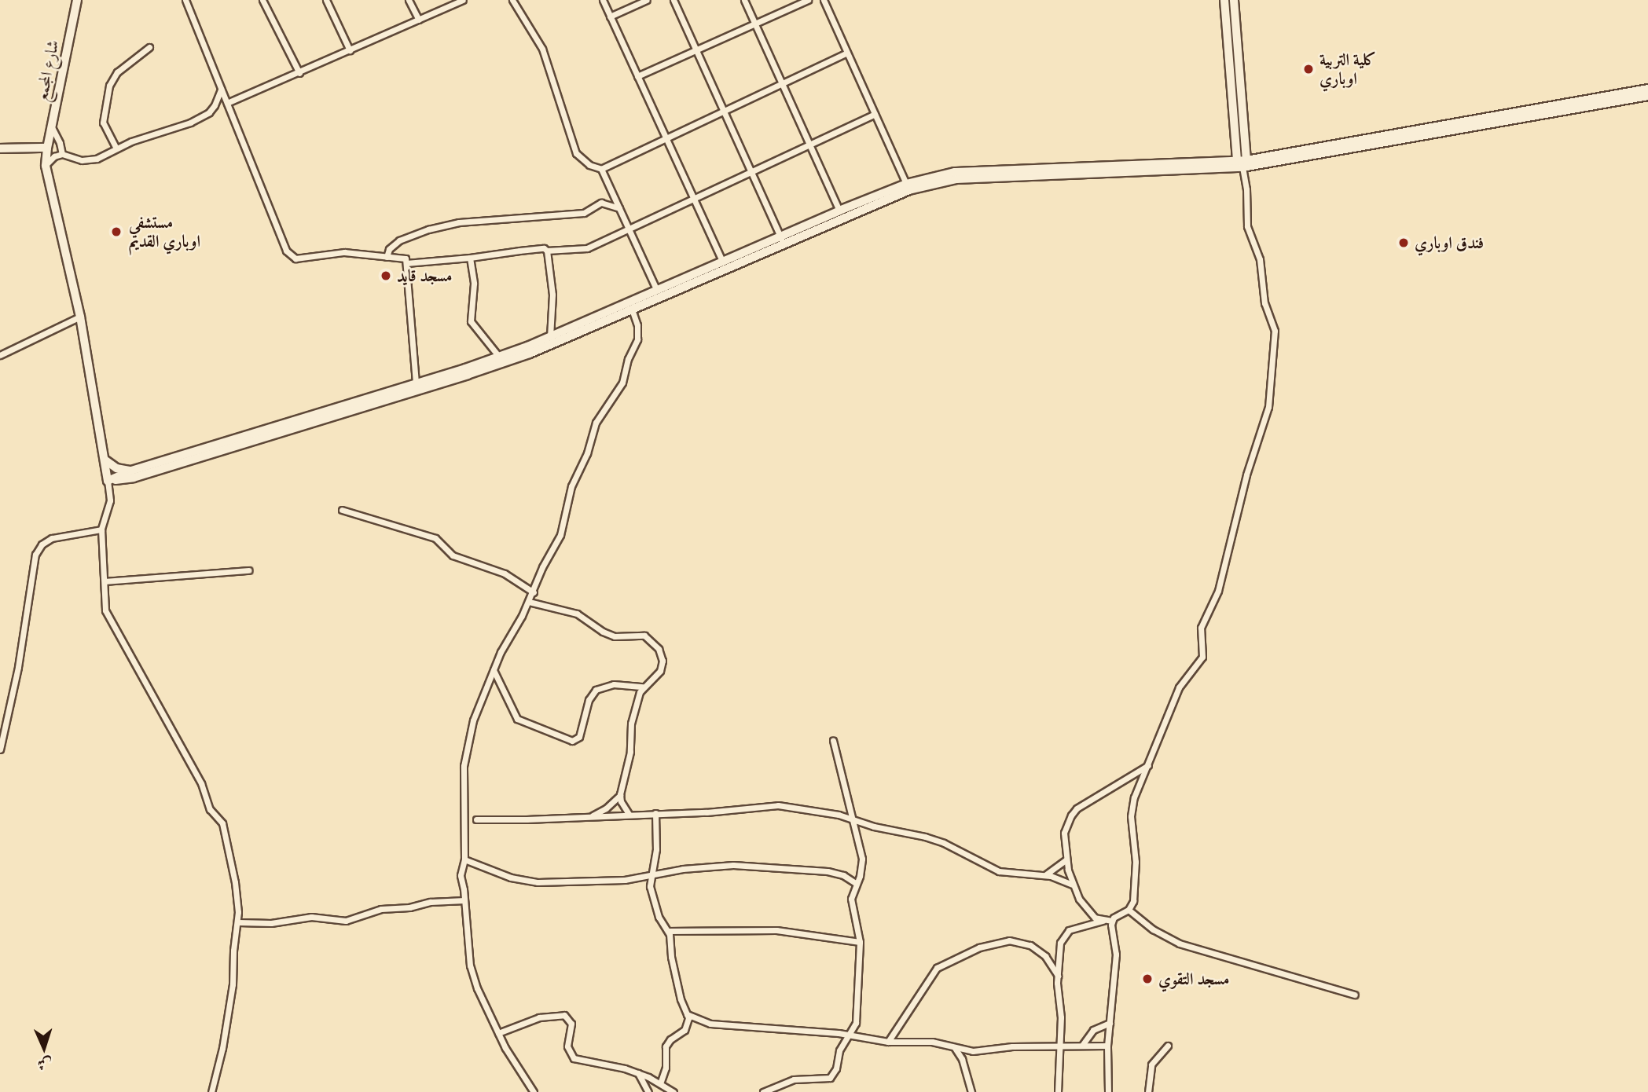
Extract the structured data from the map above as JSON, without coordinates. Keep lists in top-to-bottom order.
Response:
{
  "streets": {
    "street": ["شارع المجمع"]
  },
  "places": [
    "كلية التربية اوباري",
    "مستشفي اوباري القديم",
    "فندق اوباري",
    "مسجد قايد",
    "مسجد التقوي"
  ],
  "north": "bottom"
}
